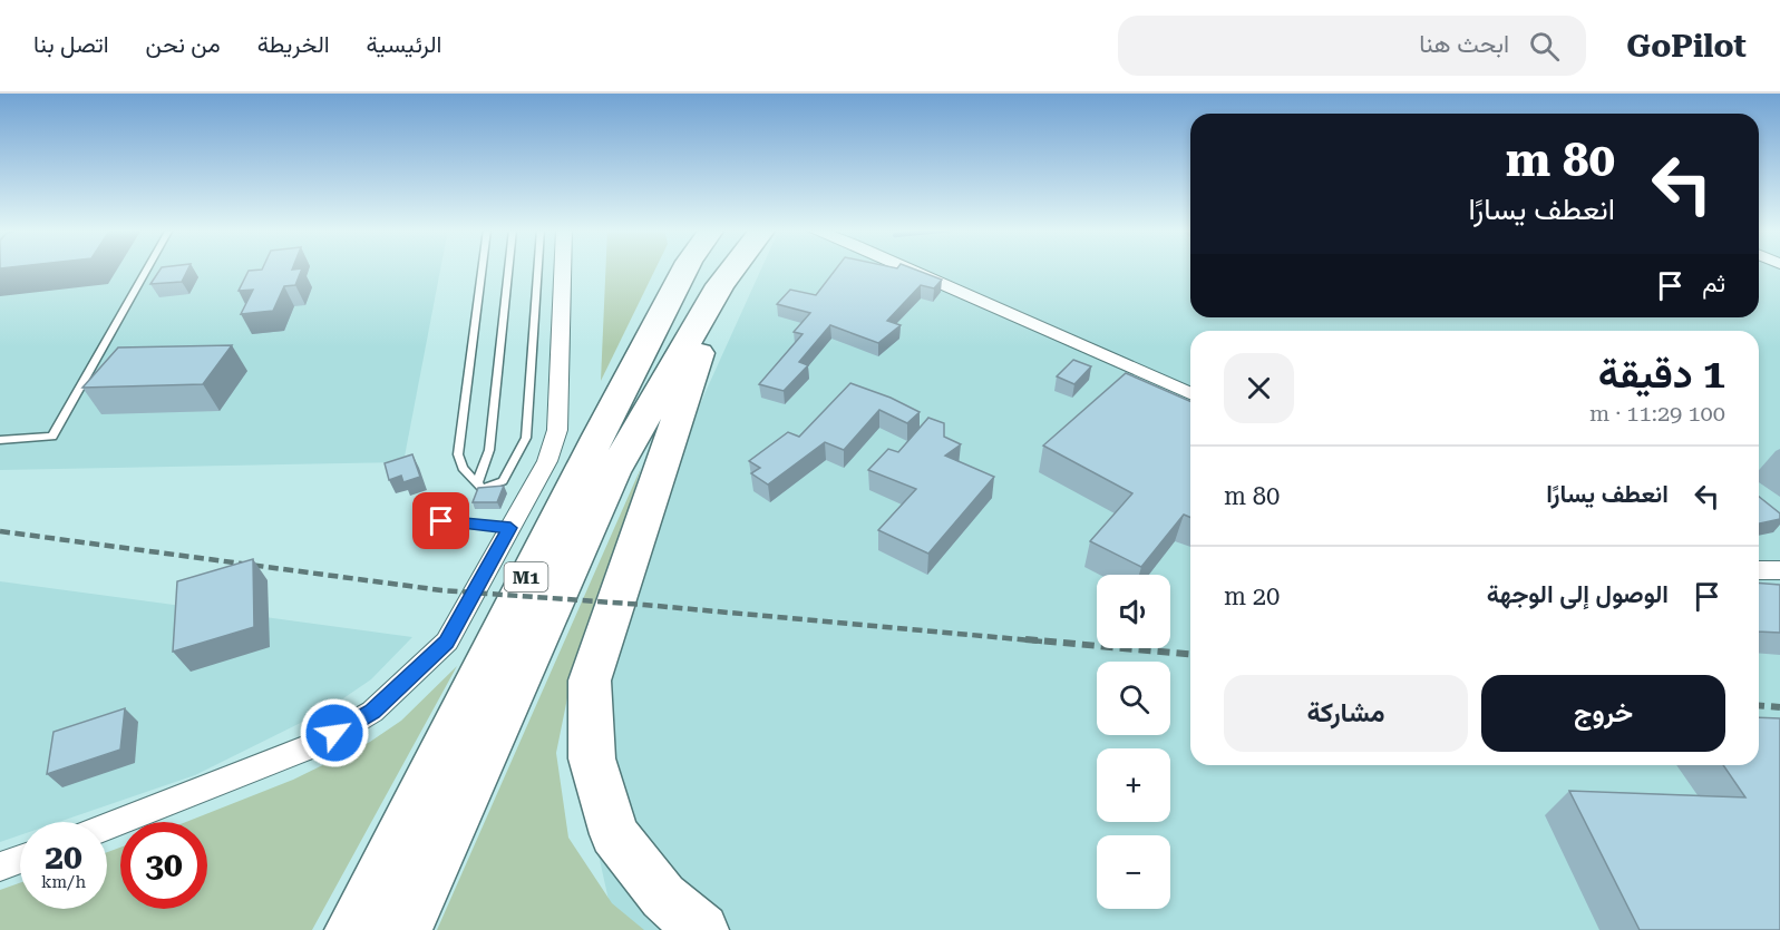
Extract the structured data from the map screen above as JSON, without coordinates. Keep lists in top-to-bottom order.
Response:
{
  "streets": {
    "highway": ["M1"]
  },
  "page": {
    "header": "GoPilot",
    "search": "ابحث هنا",
    "nav": [
      "الرئيسية",
      "الخريطة",
      "من نحن",
      "اتصل بنا"
    ],
    "turn": ["80 m", "انعطف يسارًا"],
    "then": "ثم",
    "heading": ["1 دقيقة", "100 m · 11:29"],
    "list": [
      {
        "name": "انعطف يسارًا",
        "value": "80 m"
      },
      {
        "name": "الوصول إلى الوجهة",
        "value": "20 m"
      }
    ],
    "map_buttons": ["+", "−"],
    "buttons": ["خروج", "مشاركة"],
    "speed": "20 km/h",
    "limit": "30"
  }
}
